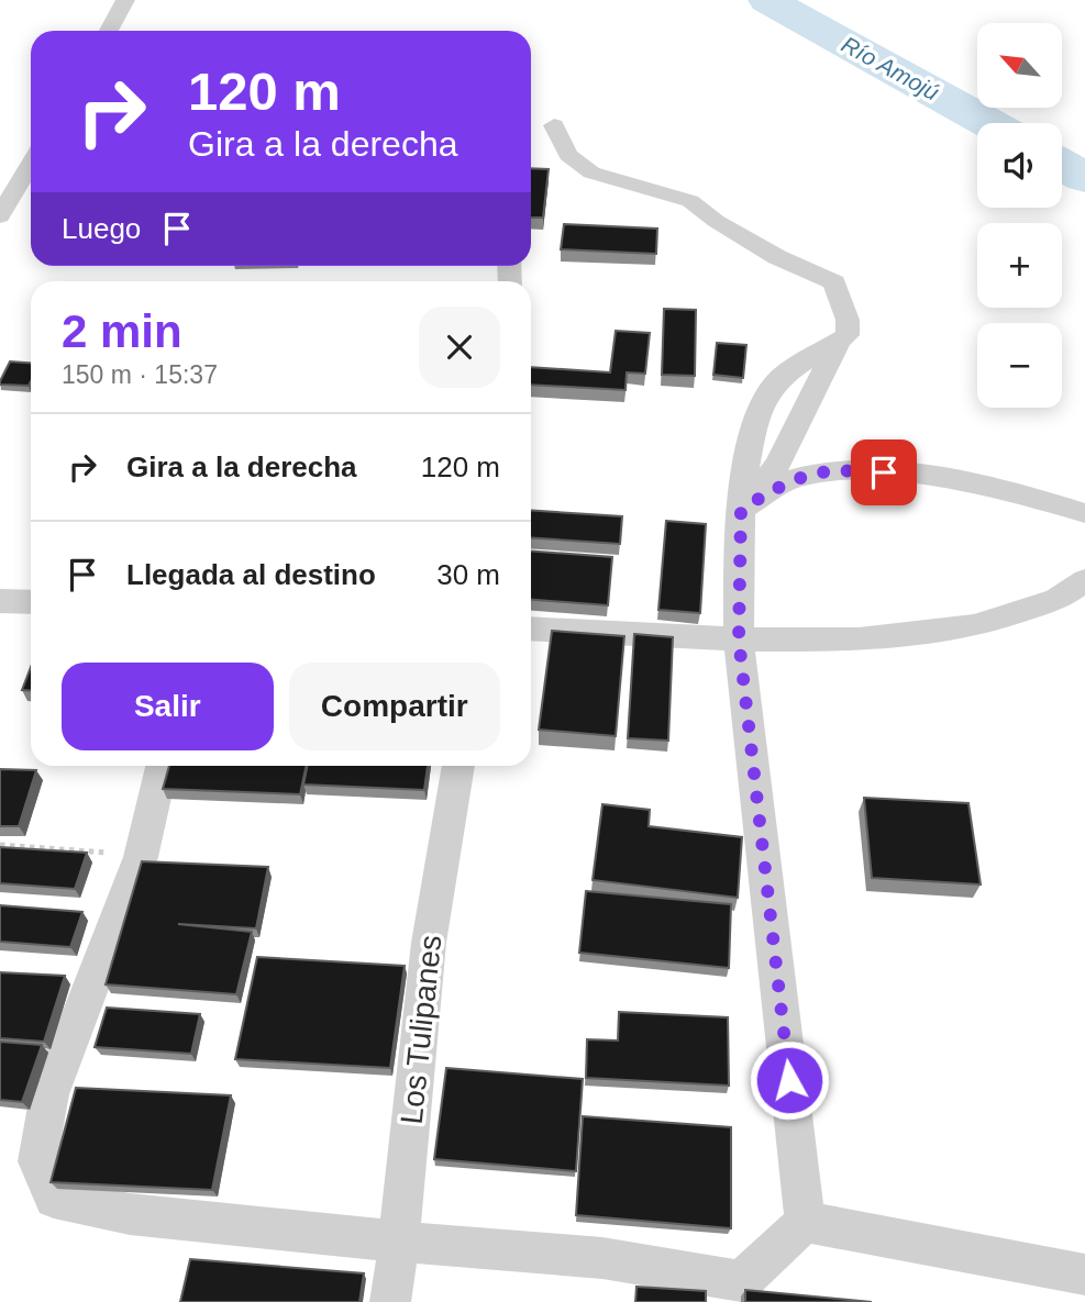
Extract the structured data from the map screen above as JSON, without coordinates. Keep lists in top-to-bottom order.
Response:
{
  "streets": {
    "street": ["Los Tulipanes"]
  },
  "water": ["Río Amojú"],
  "north": "top left",
  "page": {
    "map_buttons": ["+", "−"],
    "turn": ["120 m", "Gira a la derecha"],
    "then": "Luego",
    "heading": ["2 min", "150 m · 15:37"],
    "list": [
      {
        "name": "Gira a la derecha",
        "value": "120 m"
      },
      {
        "name": "Llegada al destino",
        "value": "30 m"
      }
    ],
    "buttons": ["Salir", "Compartir"]
  }
}
